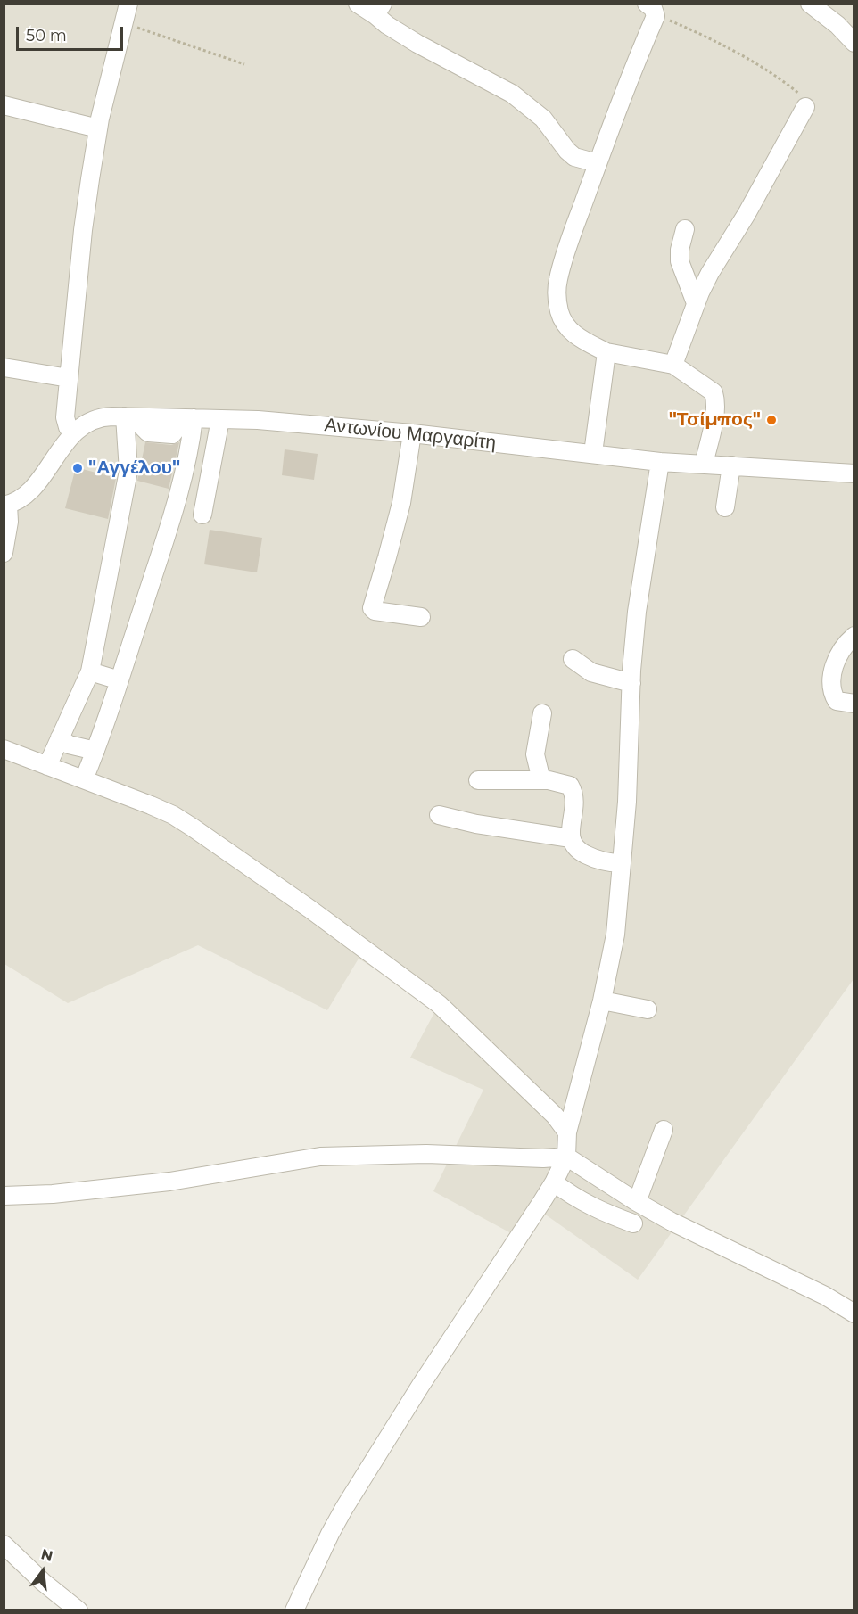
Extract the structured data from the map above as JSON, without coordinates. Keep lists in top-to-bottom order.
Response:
{
  "streets": {
    "street": ["Αντωνίου Μαργαρίτη"]
  },
  "places": ["\"Τσίμπος\"", "\"Αγγέλου\""],
  "scale_bar": "50 m",
  "north": "top"
}
